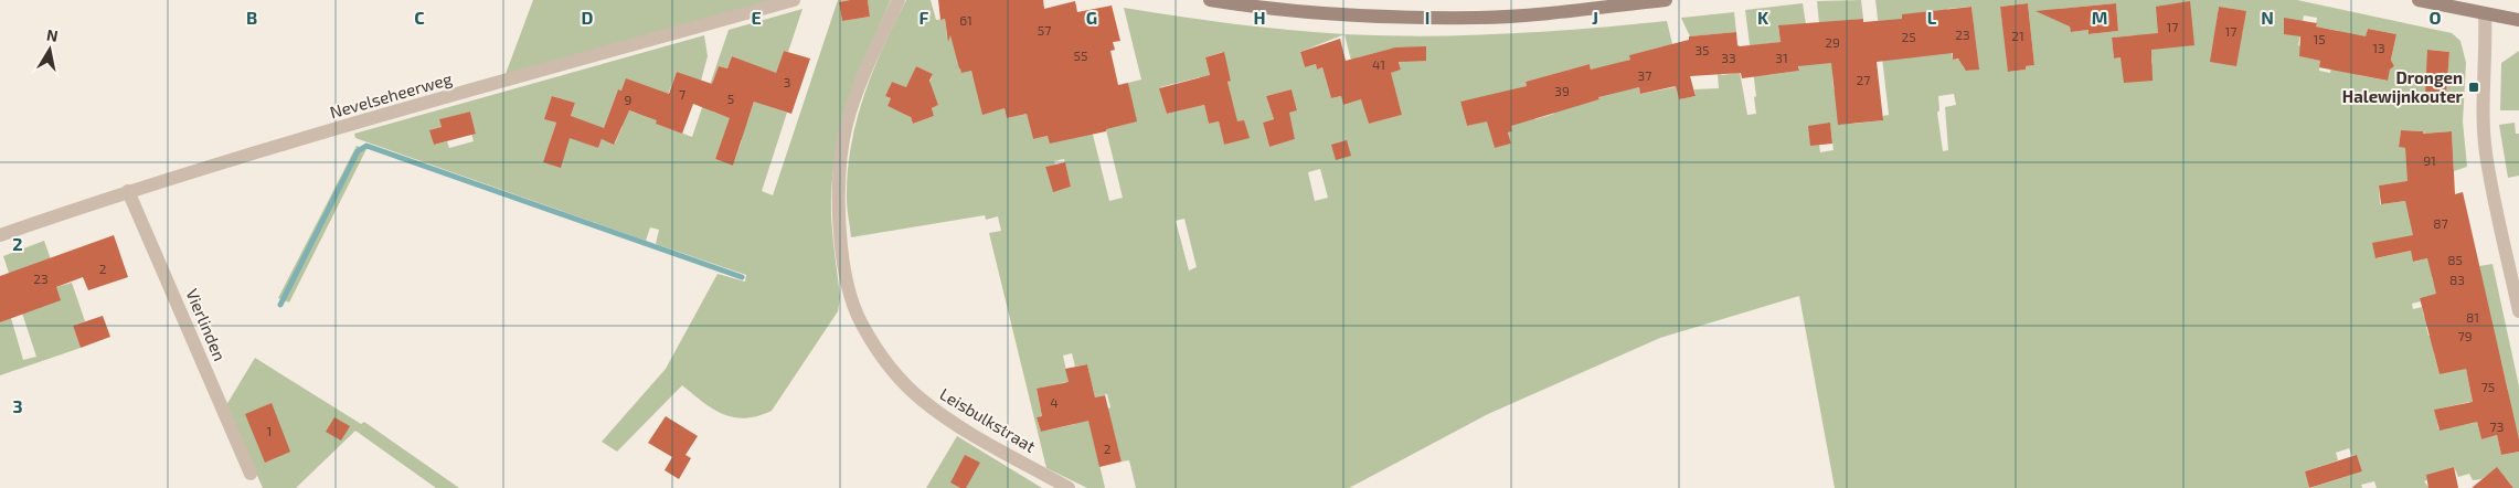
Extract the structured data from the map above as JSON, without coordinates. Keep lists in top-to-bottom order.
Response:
{
  "streets": {
    "street": ["Nevelseheerweg", "Vierlinden", "Leisbulkstraat"]
  },
  "crossings": [
    ["Nevelseheerweg", "Vierlinden"]
  ],
  "places": {
    "transit": ["Drongen Halewijnkouter"]
  },
  "house_numbers": [
    "61",
    "17",
    "57",
    "17",
    "23",
    "21",
    "25",
    "15",
    "29",
    "13",
    "35",
    "55",
    "33",
    "31",
    "41",
    "37",
    "27",
    "3",
    "39",
    "7",
    "5",
    "9",
    "91",
    "87",
    "85",
    "2",
    "23",
    "83",
    "81",
    "79",
    "75",
    "4",
    "73",
    "1",
    "2"
  ],
  "north": "top",
  "grid": {
    "columns": [
      "B",
      "C",
      "D",
      "E",
      "F",
      "G",
      "H",
      "I",
      "J",
      "K",
      "L",
      "M",
      "N",
      "O"
    ],
    "rows": ["2", "3"]
  }
}
